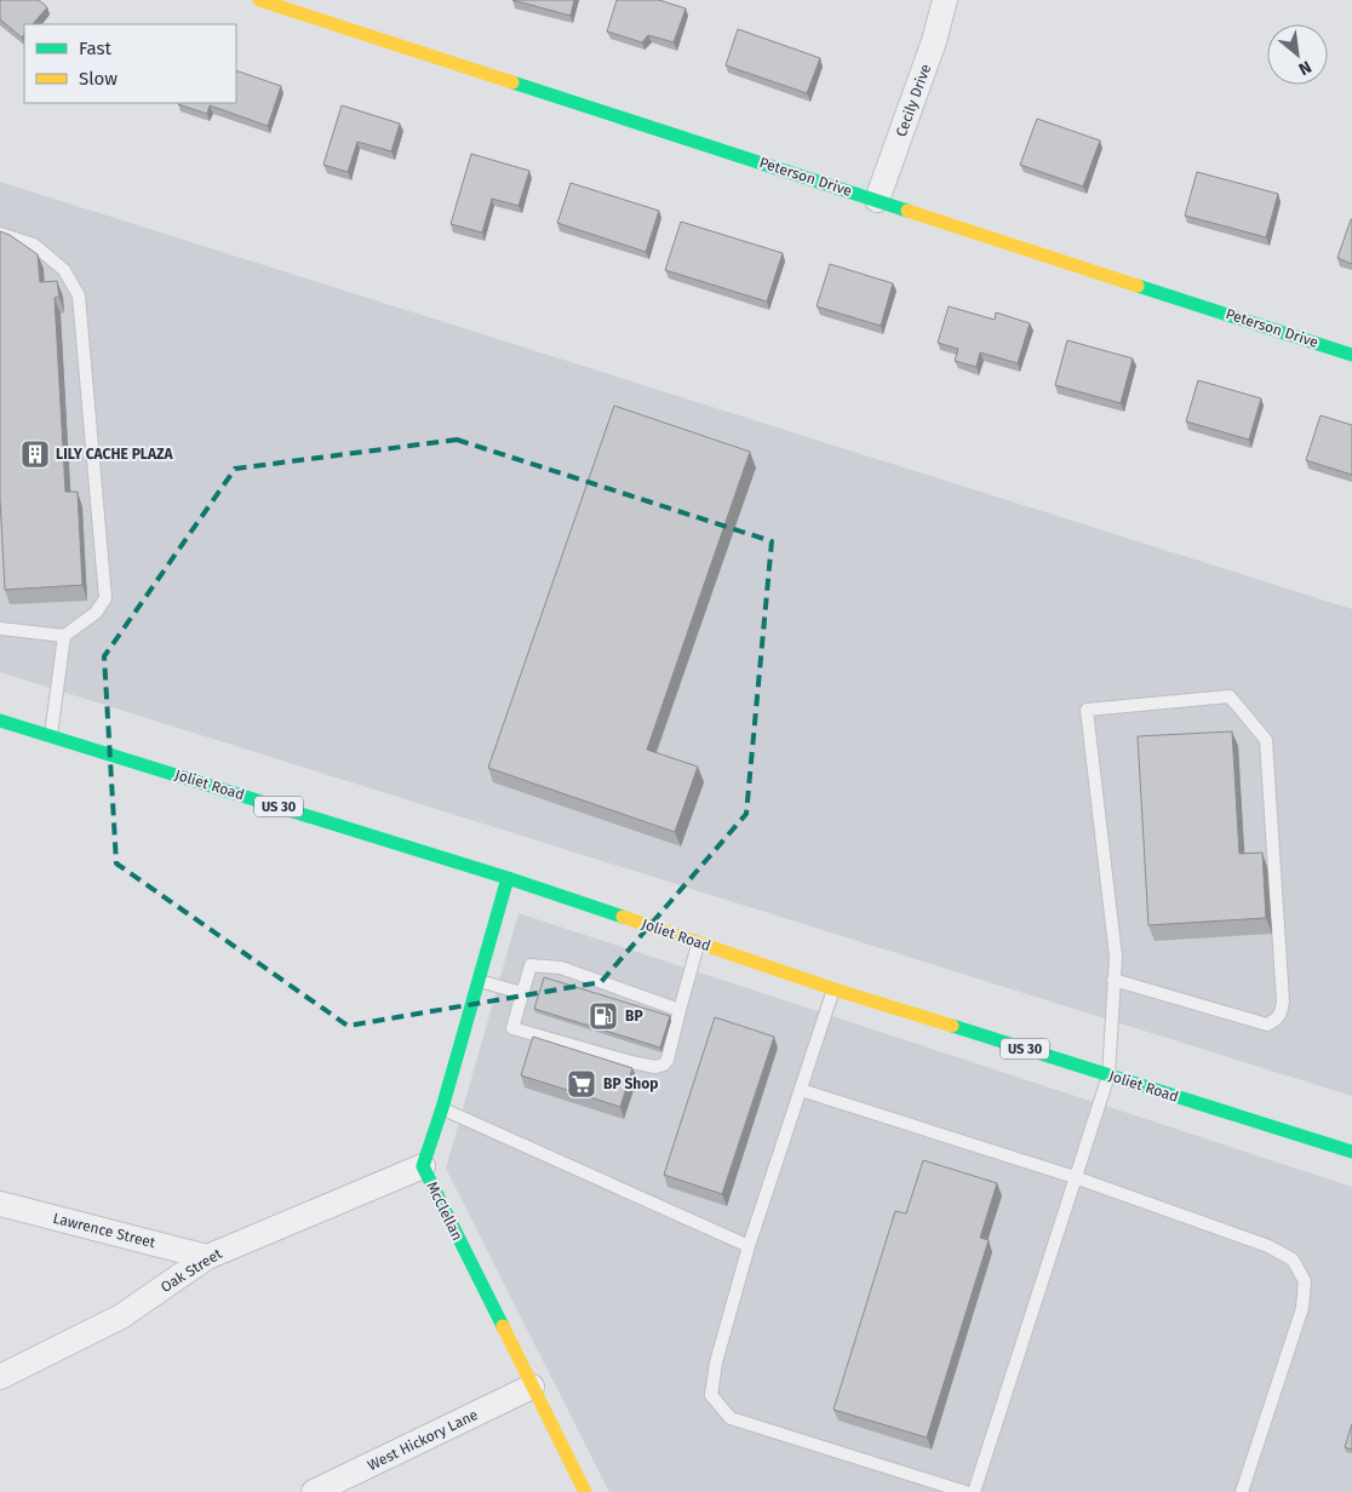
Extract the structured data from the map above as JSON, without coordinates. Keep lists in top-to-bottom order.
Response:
{
  "streets": {
    "street": [
      "Cecily Drive",
      "Peterson Drive",
      "Joliet Road",
      "US 30",
      "McClellan",
      "Lawrence Street",
      "Oak Street",
      "West Hickory Lane"
    ]
  },
  "crossings": [
    ["Cecily Drive", "Peterson Drive"],
    ["Joliet Road", "McClellan"],
    ["McClellan", "Oak Street"],
    ["McClellan", "West Hickory Lane"],
    ["Lawrence Street", "Oak Street"]
  ],
  "places": {
    "building": ["LILY CACHE PLAZA"],
    "fuel station": ["BP"],
    "supermarket": ["BP Shop"]
  },
  "legend": ["Fast", "Slow"],
  "north": "bottom right"
}
